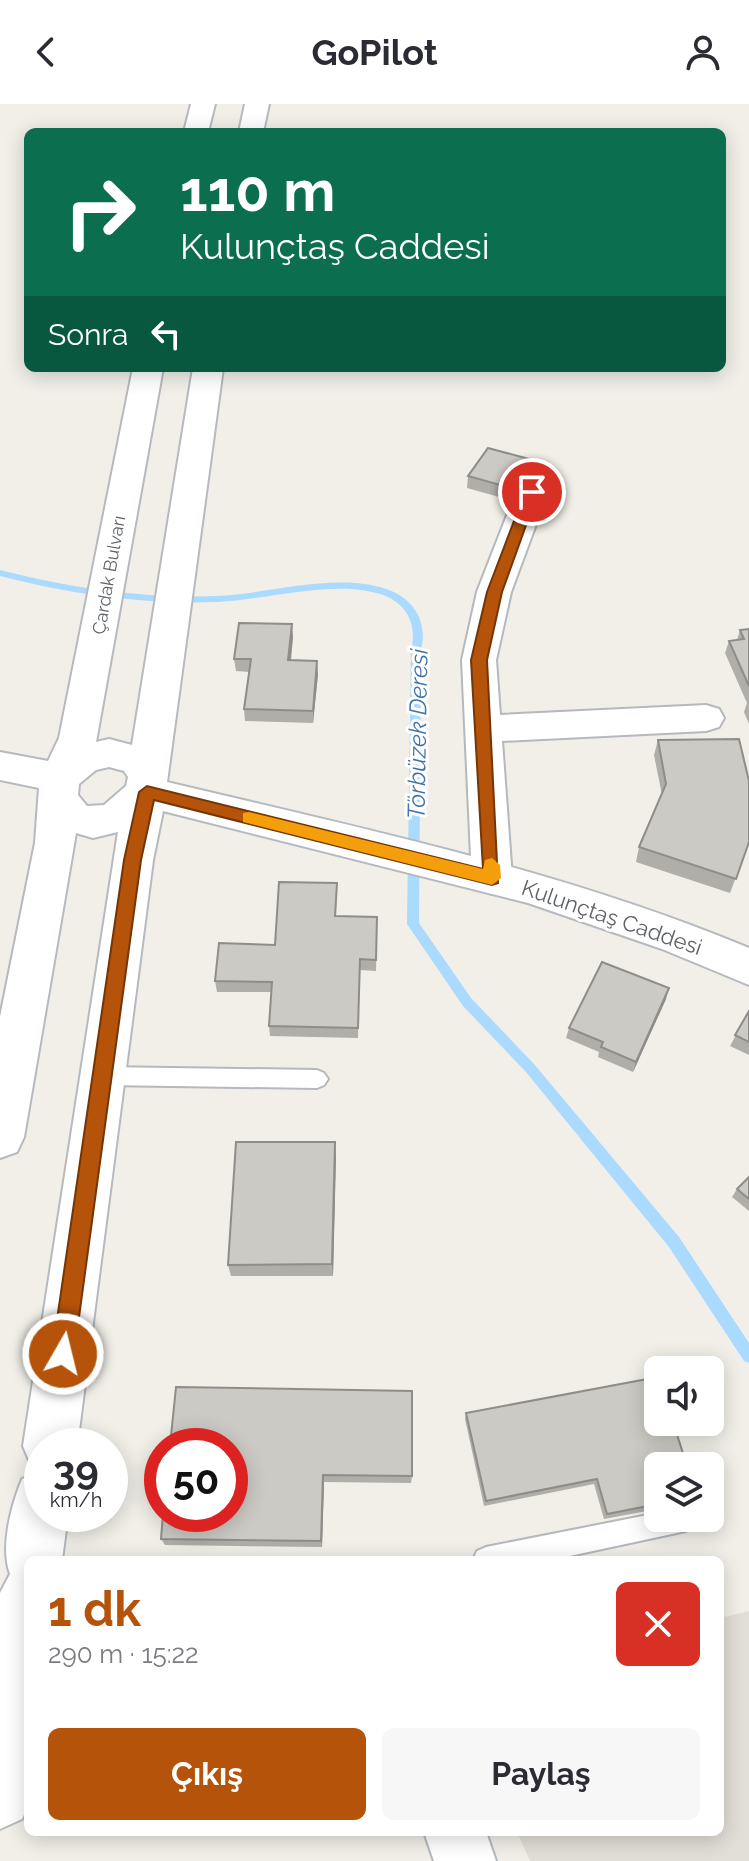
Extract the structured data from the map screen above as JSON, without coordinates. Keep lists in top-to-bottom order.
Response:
{
  "streets": {
    "main road": ["Çardak Bulvarı", "Kulunçtaş Caddesi"]
  },
  "crossings": [
    ["Çardak Bulvarı", "Kulunçtaş Caddesi"]
  ],
  "water": ["Törbüzek Deresi"],
  "page": {
    "header": "GoPilot",
    "turn": ["110 m", "Kulunçtaş Caddesi"],
    "then": "Sonra",
    "speed": "39 km/h",
    "limit": "50",
    "heading": ["1 dk", "290 m · 15:22"],
    "buttons": ["Çıkış", "Paylaş"]
  }
}
